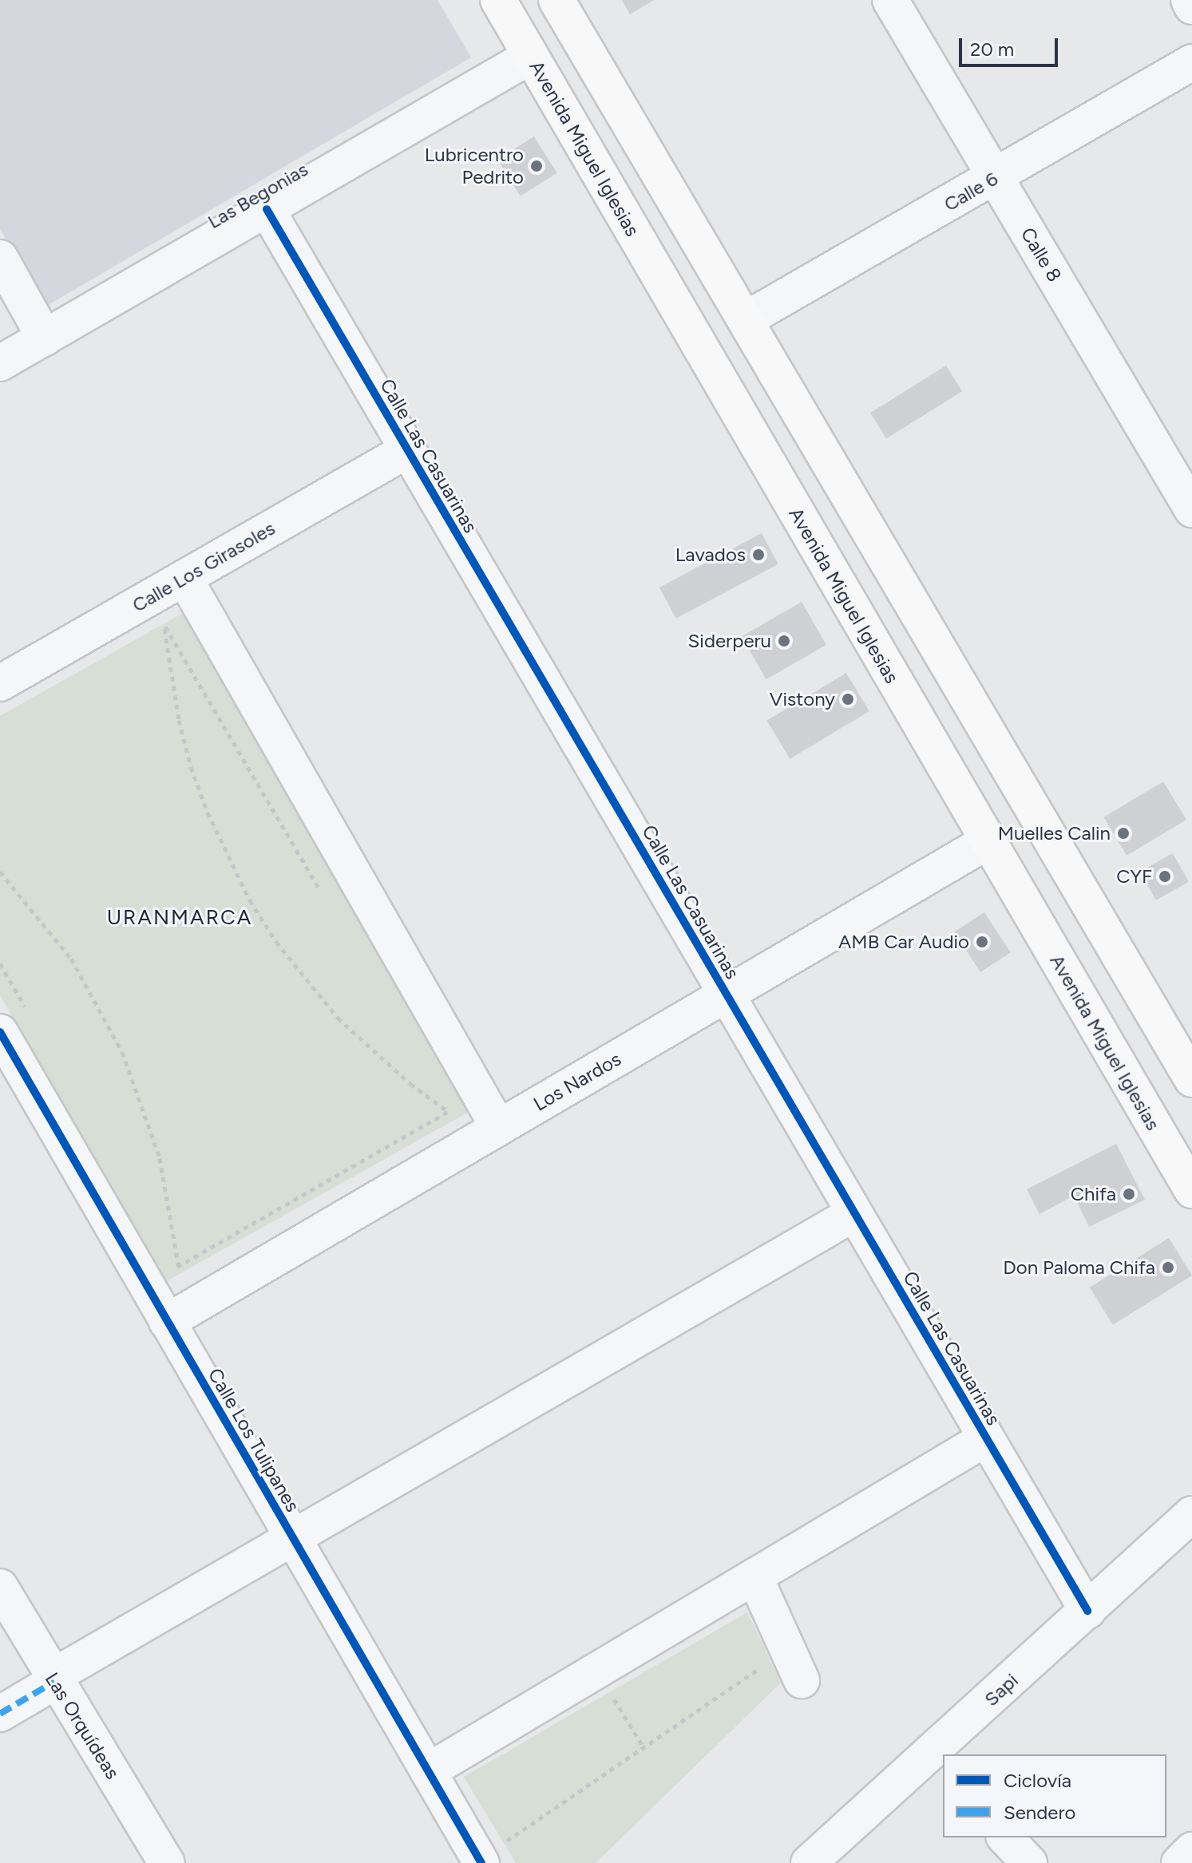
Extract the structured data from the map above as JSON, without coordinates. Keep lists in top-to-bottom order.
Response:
{
  "streets": {
    "main road": ["Avenida Miguel Iglesias"],
    "street": [
      "Calle 6",
      "Las Begonias",
      "Calle 8",
      "Calle Las Casuarinas",
      "Calle Los Girasoles",
      "Los Nardos",
      "Calle Los Tulipanes",
      "Sapi",
      "Las Orquídeas"
    ]
  },
  "crossings": [
    ["Avenida Miguel Iglesias", "Las Begonias"],
    ["Avenida Miguel Iglesias", "Los Nardos"],
    ["Calle 6", "Calle 8"],
    ["Las Begonias", "Calle Las Casuarinas"],
    ["Calle Las Casuarinas", "Calle Los Girasoles"],
    ["Calle Las Casuarinas", "Los Nardos"],
    ["Calle Las Casuarinas", "Sapi"],
    ["Los Nardos", "Calle Los Tulipanes"]
  ],
  "districts": ["URANMARCA"],
  "places": [
    "Lubricentro Pedrito",
    "Lavados",
    "Siderperu",
    "Vistony",
    "Muelles Calin",
    "CYF",
    "AMB Car Audio",
    "Chifa",
    "Don Paloma Chifa"
  ],
  "legend": ["Ciclovía", "Sendero"],
  "scale_bar": "20 m"
}
